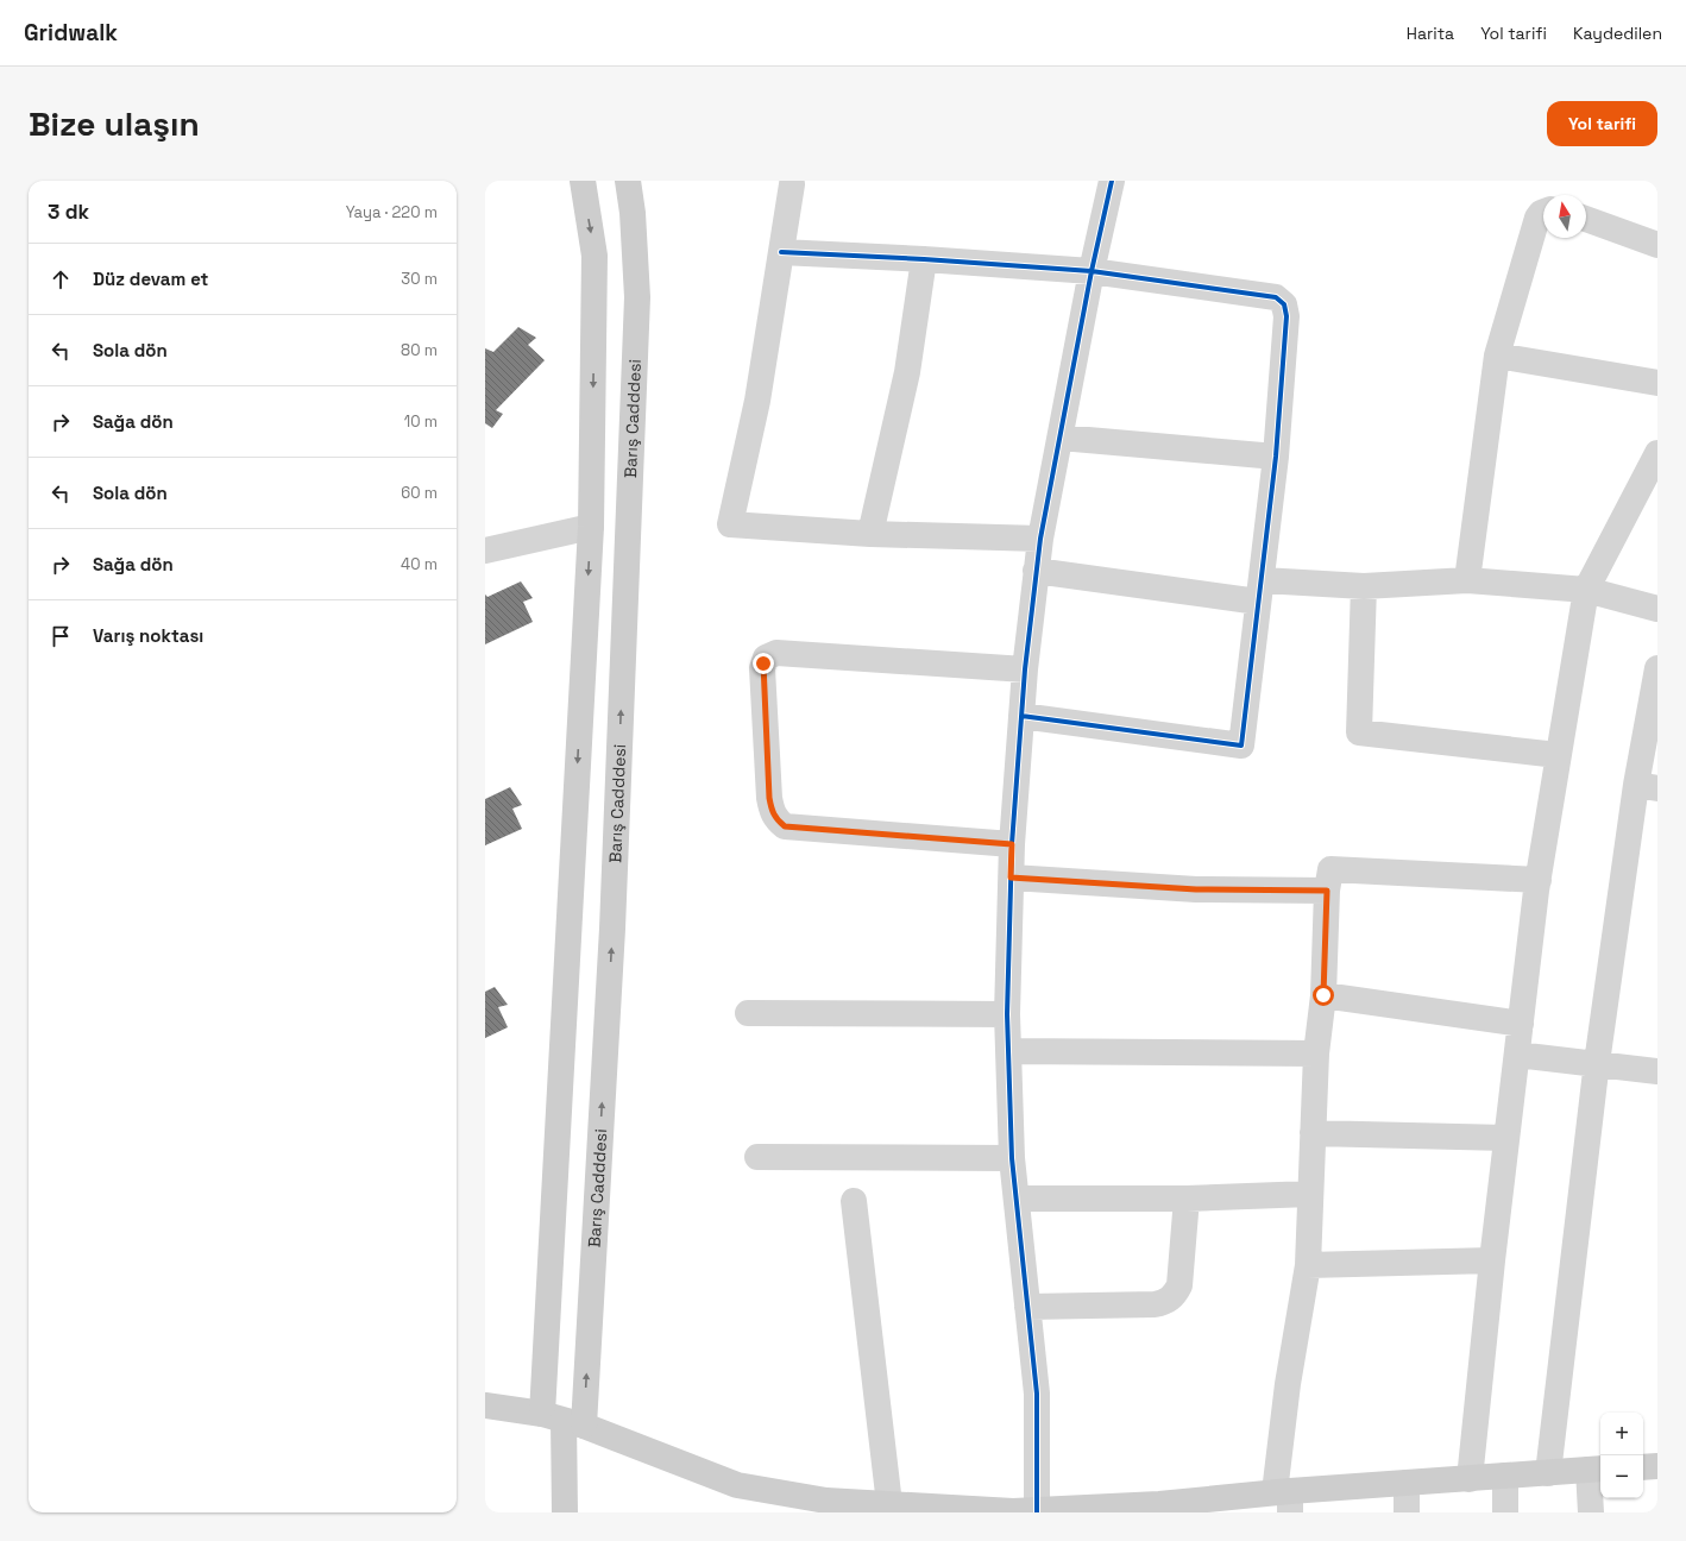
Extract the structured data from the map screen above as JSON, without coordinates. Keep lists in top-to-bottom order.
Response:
{
  "streets": {
    "main road": ["Barış Cadddesi"]
  },
  "north": "top",
  "page": {
    "header": "Gridwalk",
    "nav": ["Harita", "Yol tarifi", "Kaydedilen"],
    "buttons": "Yol tarifi",
    "title": "Bize ulaşın",
    "heading": ["3 dk", "Yaya · 220 m"],
    "list": [
      ["Düz devam et", "30 m"],
      ["Sola dön", "80 m"],
      ["Sağa dön", "10 m"],
      ["Sola dön", "60 m"],
      ["Sağa dön", "40 m"],
      "Varış noktası"
    ],
    "map_buttons": ["+", "−"]
  }
}
